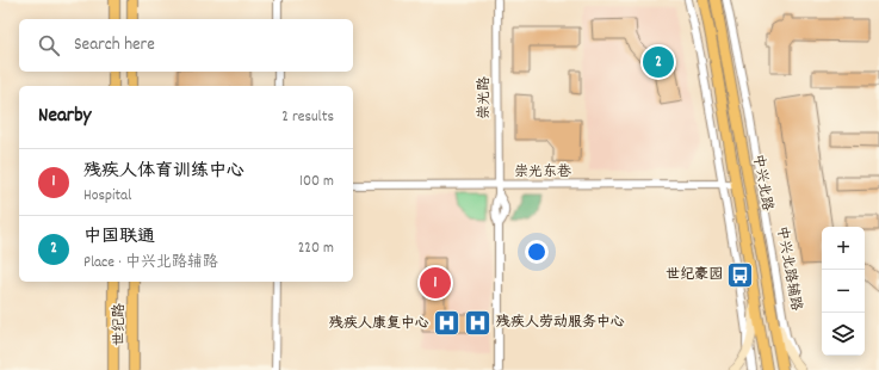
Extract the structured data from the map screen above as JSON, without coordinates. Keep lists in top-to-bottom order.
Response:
{
  "streets": {
    "main road": ["中兴北路", "世纪路"],
    "street": ["崇光路", "崇光东巷", "中兴北路辅路"]
  },
  "crossings": [
    ["崇光路", "崇光东巷"],
    ["崇光东巷", "中兴北路"]
  ],
  "places": {
    "bus stop": ["世纪豪园"],
    "hospital": ["残疾人劳动服务中心", "残疾人康复中心"]
  },
  "page": {
    "search": "Search here",
    "pins": ["2", "1"],
    "heading": ["Nearby", "2 results"],
    "list": [
      {
        "mark": "1",
        "name": "残疾人体育训练中心",
        "note": "Hospital",
        "value": "100 m"
      },
      {
        "mark": "2",
        "name": "中国联通",
        "note": "Place · 中兴北路辅路",
        "value": "220 m"
      }
    ],
    "map_buttons": ["+", "−"]
  }
}
